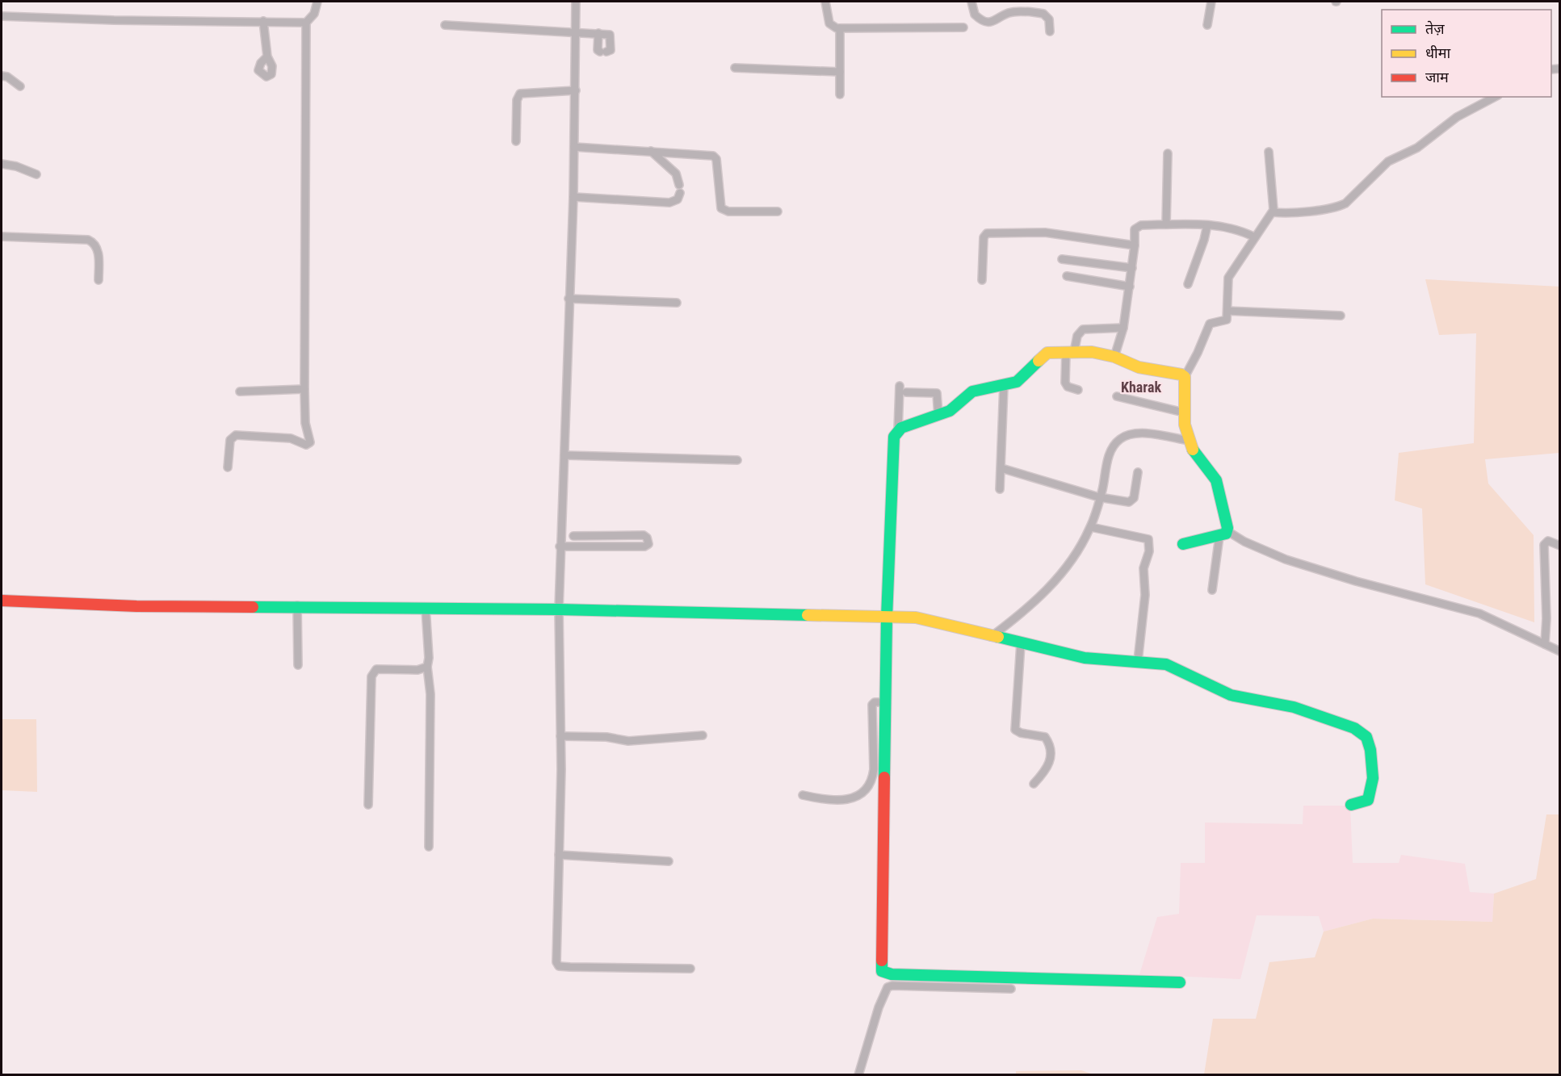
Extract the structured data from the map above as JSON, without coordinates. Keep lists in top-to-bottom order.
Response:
{
  "districts": ["Kharak"],
  "legend": ["तेज़", "धीमा", "जाम"]
}
